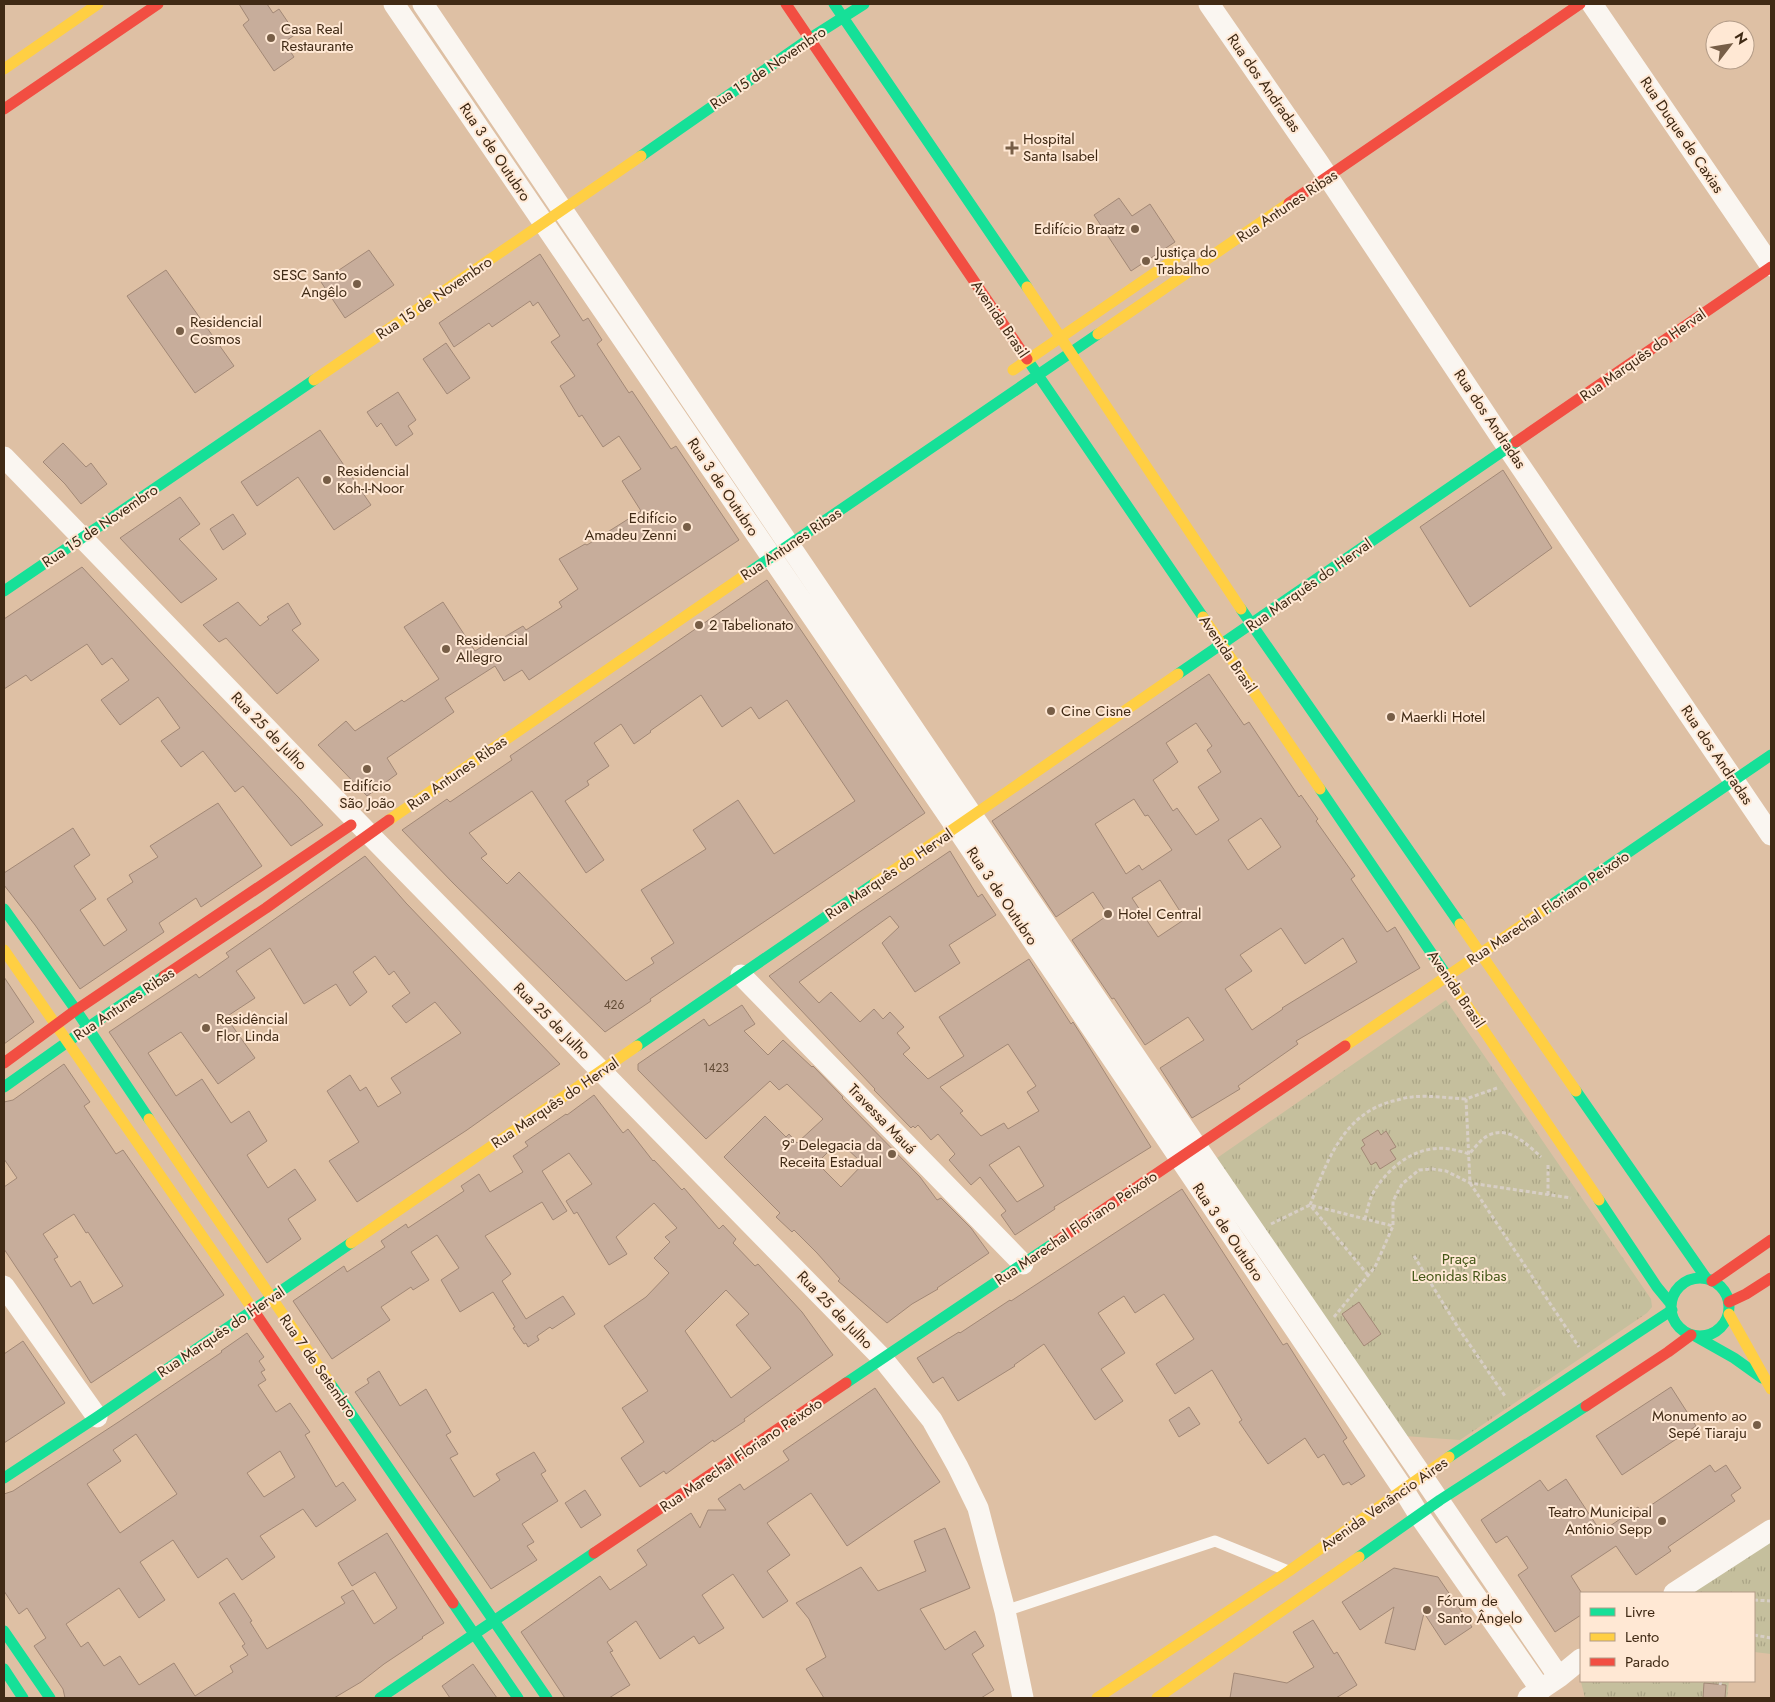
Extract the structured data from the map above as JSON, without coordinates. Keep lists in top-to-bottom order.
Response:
{
  "streets": {
    "street": [
      "Rua 15 de Novembro",
      "Rua dos Andradas",
      "Rua Duque de Caxias",
      "Rua 3 de Outubro",
      "Rua Antunes Ribas",
      "Avenida Brasil",
      "Rua Marquês do Herval",
      "Rua 25 de Julho",
      "Rua Marechal Floriano Peixoto",
      "Travessa Mauá",
      "Rua 7 de Setembro",
      "Avenida Venâncio Aires"
    ]
  },
  "crossings": [
    ["Rua 15 de Novembro", "Rua 3 de Outubro"],
    ["Rua 15 de Novembro", "Avenida Brasil"],
    ["Rua 15 de Novembro", "Rua 25 de Julho"],
    ["Rua dos Andradas", "Rua Antunes Ribas"],
    ["Rua dos Andradas", "Rua Marquês do Herval"],
    ["Rua dos Andradas", "Rua Marechal Floriano Peixoto"],
    ["Rua Duque de Caxias", "Rua Marquês do Herval"],
    ["Rua 3 de Outubro", "Rua Antunes Ribas"],
    ["Rua 3 de Outubro", "Rua Marquês do Herval"],
    ["Rua 3 de Outubro", "Rua Marechal Floriano Peixoto"],
    ["Rua 3 de Outubro", "Avenida Venâncio Aires"],
    ["Rua Antunes Ribas", "Avenida Brasil"],
    ["Rua Antunes Ribas", "Rua 25 de Julho"],
    ["Rua Antunes Ribas", "Rua 7 de Setembro"],
    ["Avenida Brasil", "Rua Marquês do Herval"],
    ["Avenida Brasil", "Rua Marechal Floriano Peixoto"],
    ["Avenida Brasil", "Avenida Venâncio Aires"],
    ["Rua Marquês do Herval", "Rua 25 de Julho"],
    ["Rua Marquês do Herval", "Travessa Mauá"],
    ["Rua Marquês do Herval", "Rua 7 de Setembro"],
    ["Rua 25 de Julho", "Rua Marechal Floriano Peixoto"],
    ["Rua Marechal Floriano Peixoto", "Travessa Mauá"],
    ["Rua Marechal Floriano Peixoto", "Rua 7 de Setembro"]
  ],
  "parks": ["Praça Leonidas Ribas"],
  "places": {
    "other": [
      "Casa Real Restaurante",
      "Edifício Braatz",
      "Justiça do Trabalho",
      "SESC Santo Angêlo",
      "Residencial Cosmos",
      "Residencial Koh-I-Noor",
      "Edifício Amadeu Zenni",
      "2 Tabelionato",
      "Residencial Allegro",
      "Cine Cisne",
      "Maerkli Hotel",
      "Edifício São João",
      "Hotel Central",
      "Residêncial Flor Linda",
      "9ª Delegacia da Receita Estadual",
      "Monumento ao Sepé Tiaraju",
      "Teatro Municipal Antônio Sepp",
      "Fórum de Santo Ângelo"
    ],
    "health": ["Hospital Santa Isabel"]
  },
  "house_numbers": ["426", "1423"],
  "legend": ["Livre", "Lento", "Parado"],
  "north": "top right"
}
